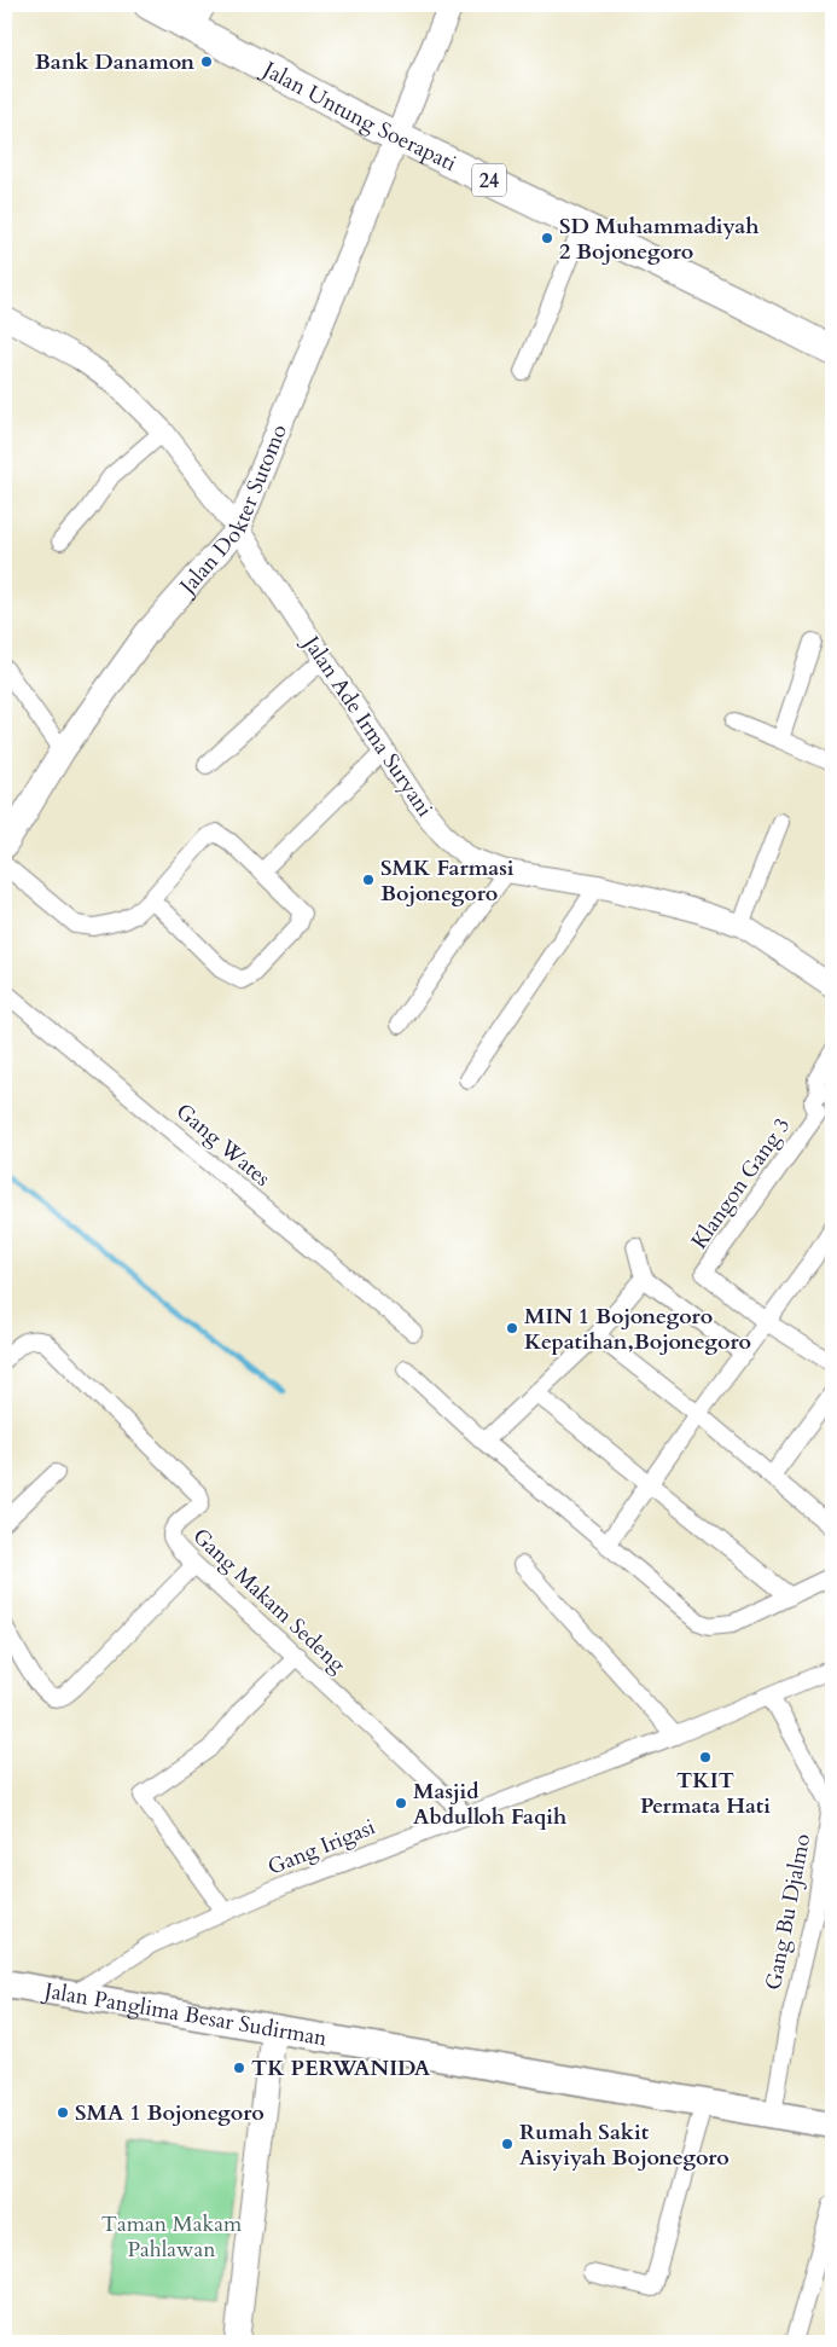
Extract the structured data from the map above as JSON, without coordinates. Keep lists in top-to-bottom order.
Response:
{
  "streets": {
    "highway": ["Jalan Untung Soerapati", "24"],
    "main road": ["Jalan Dokter Sutomo", "Jalan Panglima Besar Sudirman"],
    "street": [
      "Jalan Ade Irma Suryani",
      "Gang Wates",
      "Klangon Gang 3",
      "Gang Makam Sedeng",
      "Gang Irigasi",
      "Gang Bu Djalmo"
    ]
  },
  "crossings": [
    ["Jalan Untung Soerapati", "Jalan Dokter Sutomo"],
    ["Jalan Dokter Sutomo", "Jalan Ade Irma Suryani"],
    ["Gang Makam Sedeng", "Gang Irigasi"],
    ["Gang Irigasi", "Gang Bu Djalmo"],
    ["Gang Irigasi", "Jalan Panglima Besar Sudirman"],
    ["Gang Bu Djalmo", "Jalan Panglima Besar Sudirman"]
  ],
  "parks": ["Taman Makam Pahlawan"],
  "places": [
    "Bank Danamon",
    "SD Muhammadiyah 2 Bojonegoro",
    "SMK Farmasi Bojonegoro",
    "MIN 1 Bojonegoro Kepatihan,Bojonegoro",
    "TKIT Permata Hati",
    "Masjid Abdulloh Faqih",
    "TK PERWANIDA",
    "SMA 1 Bojonegoro",
    "Rumah Sakit Aisyiyah Bojonegoro"
  ]
}
